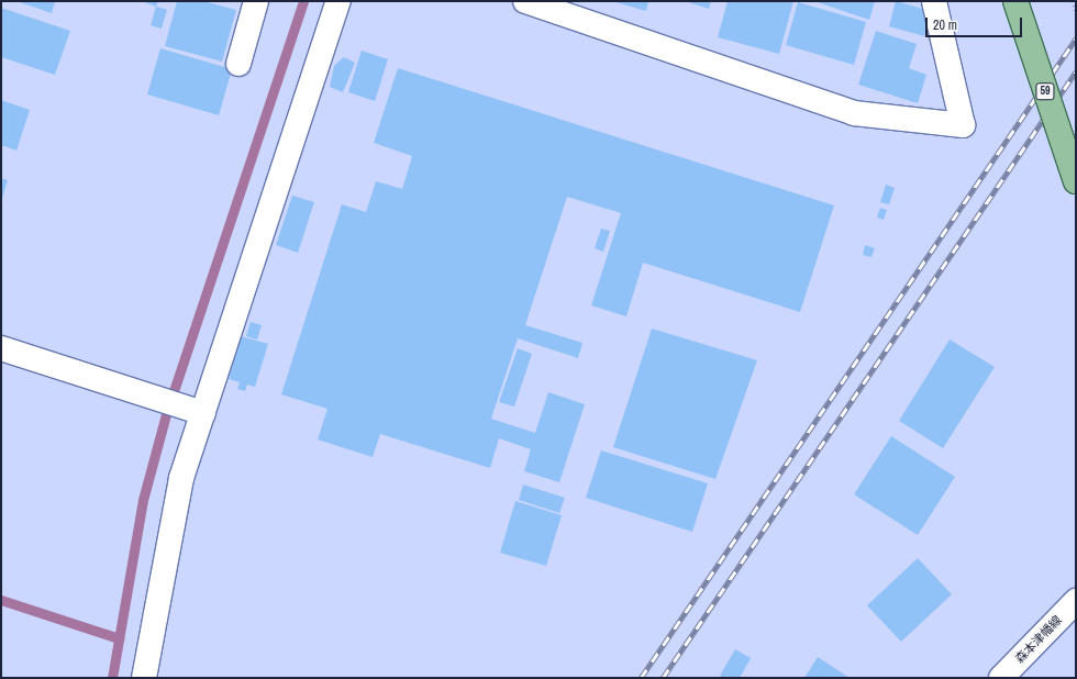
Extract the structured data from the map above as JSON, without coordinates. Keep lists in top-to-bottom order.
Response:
{
  "streets": {
    "main road": ["59"],
    "street": ["森本津幡線"]
  },
  "scale_bar": "20 m"
}
